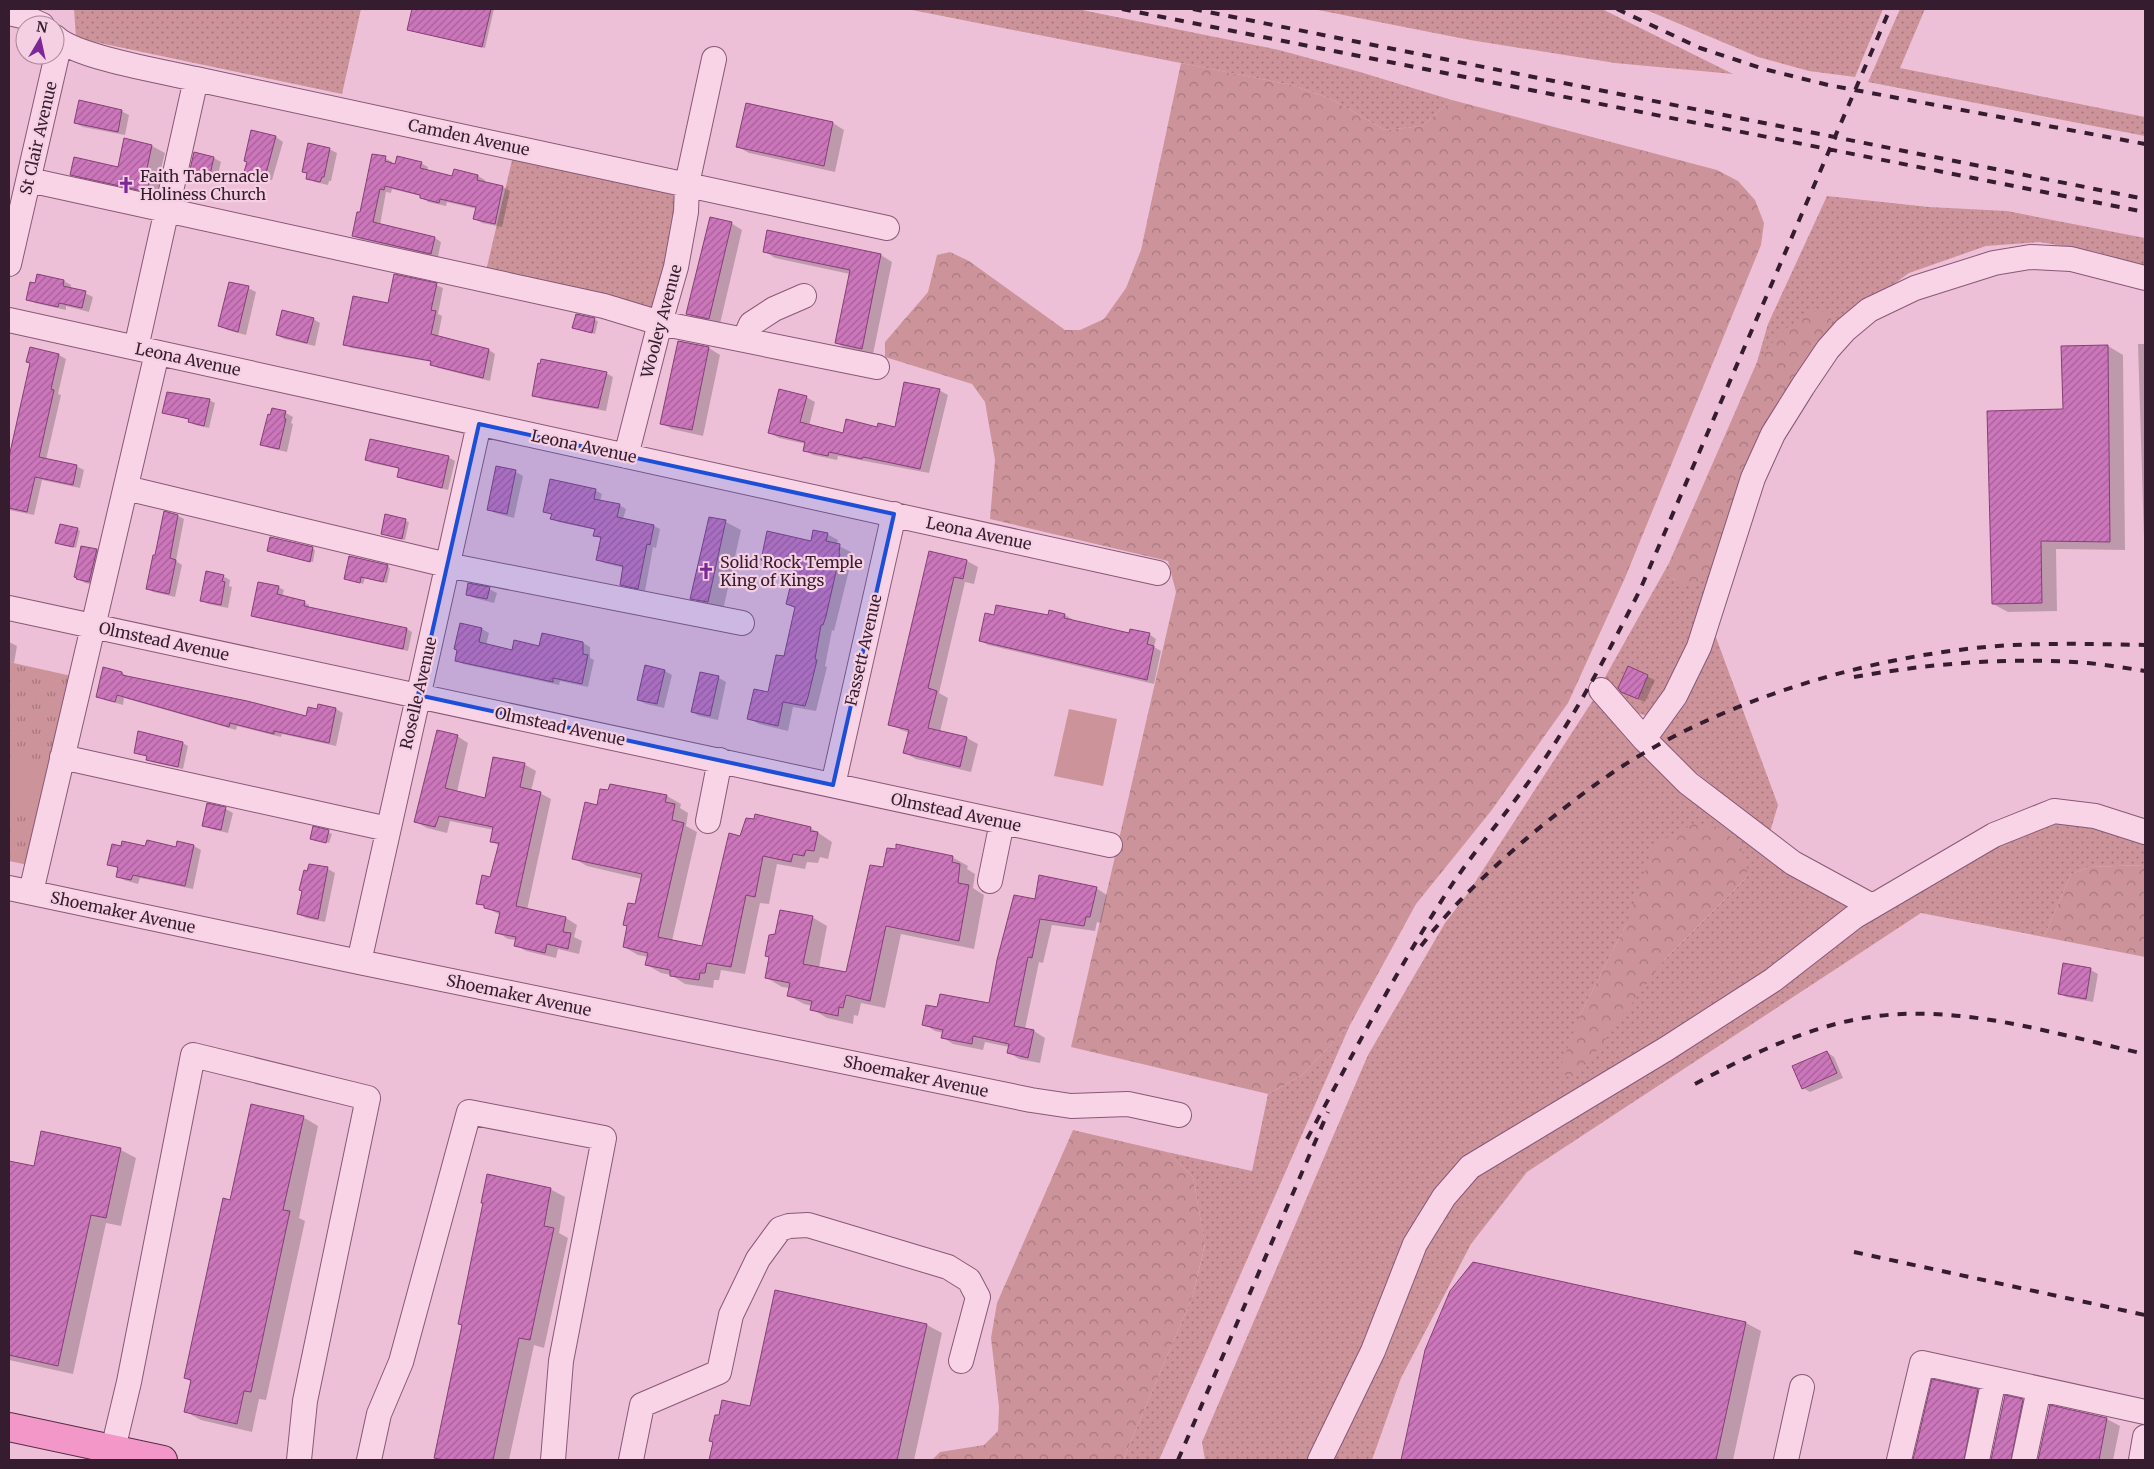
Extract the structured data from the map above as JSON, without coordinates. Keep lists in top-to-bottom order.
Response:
{
  "streets": {
    "street": [
      "Camden Avenue",
      "St Clair Avenue",
      "Wooley Avenue",
      "Leona Avenue",
      "Olmstead Avenue",
      "Fassett Avenue",
      "Roselle Avenue",
      "Shoemaker Avenue"
    ]
  },
  "crossings": [
    ["Camden Avenue", "Wooley Avenue"],
    ["Wooley Avenue", "Leona Avenue"],
    ["Leona Avenue", "Fassett Avenue"],
    ["Leona Avenue", "Roselle Avenue"],
    ["Olmstead Avenue", "Fassett Avenue"],
    ["Olmstead Avenue", "Roselle Avenue"],
    ["Roselle Avenue", "Shoemaker Avenue"]
  ],
  "places": {
    "church": ["Faith Tabernacle Holiness Church", "Solid Rock Temple King of Kings"]
  },
  "north": "top"
}
